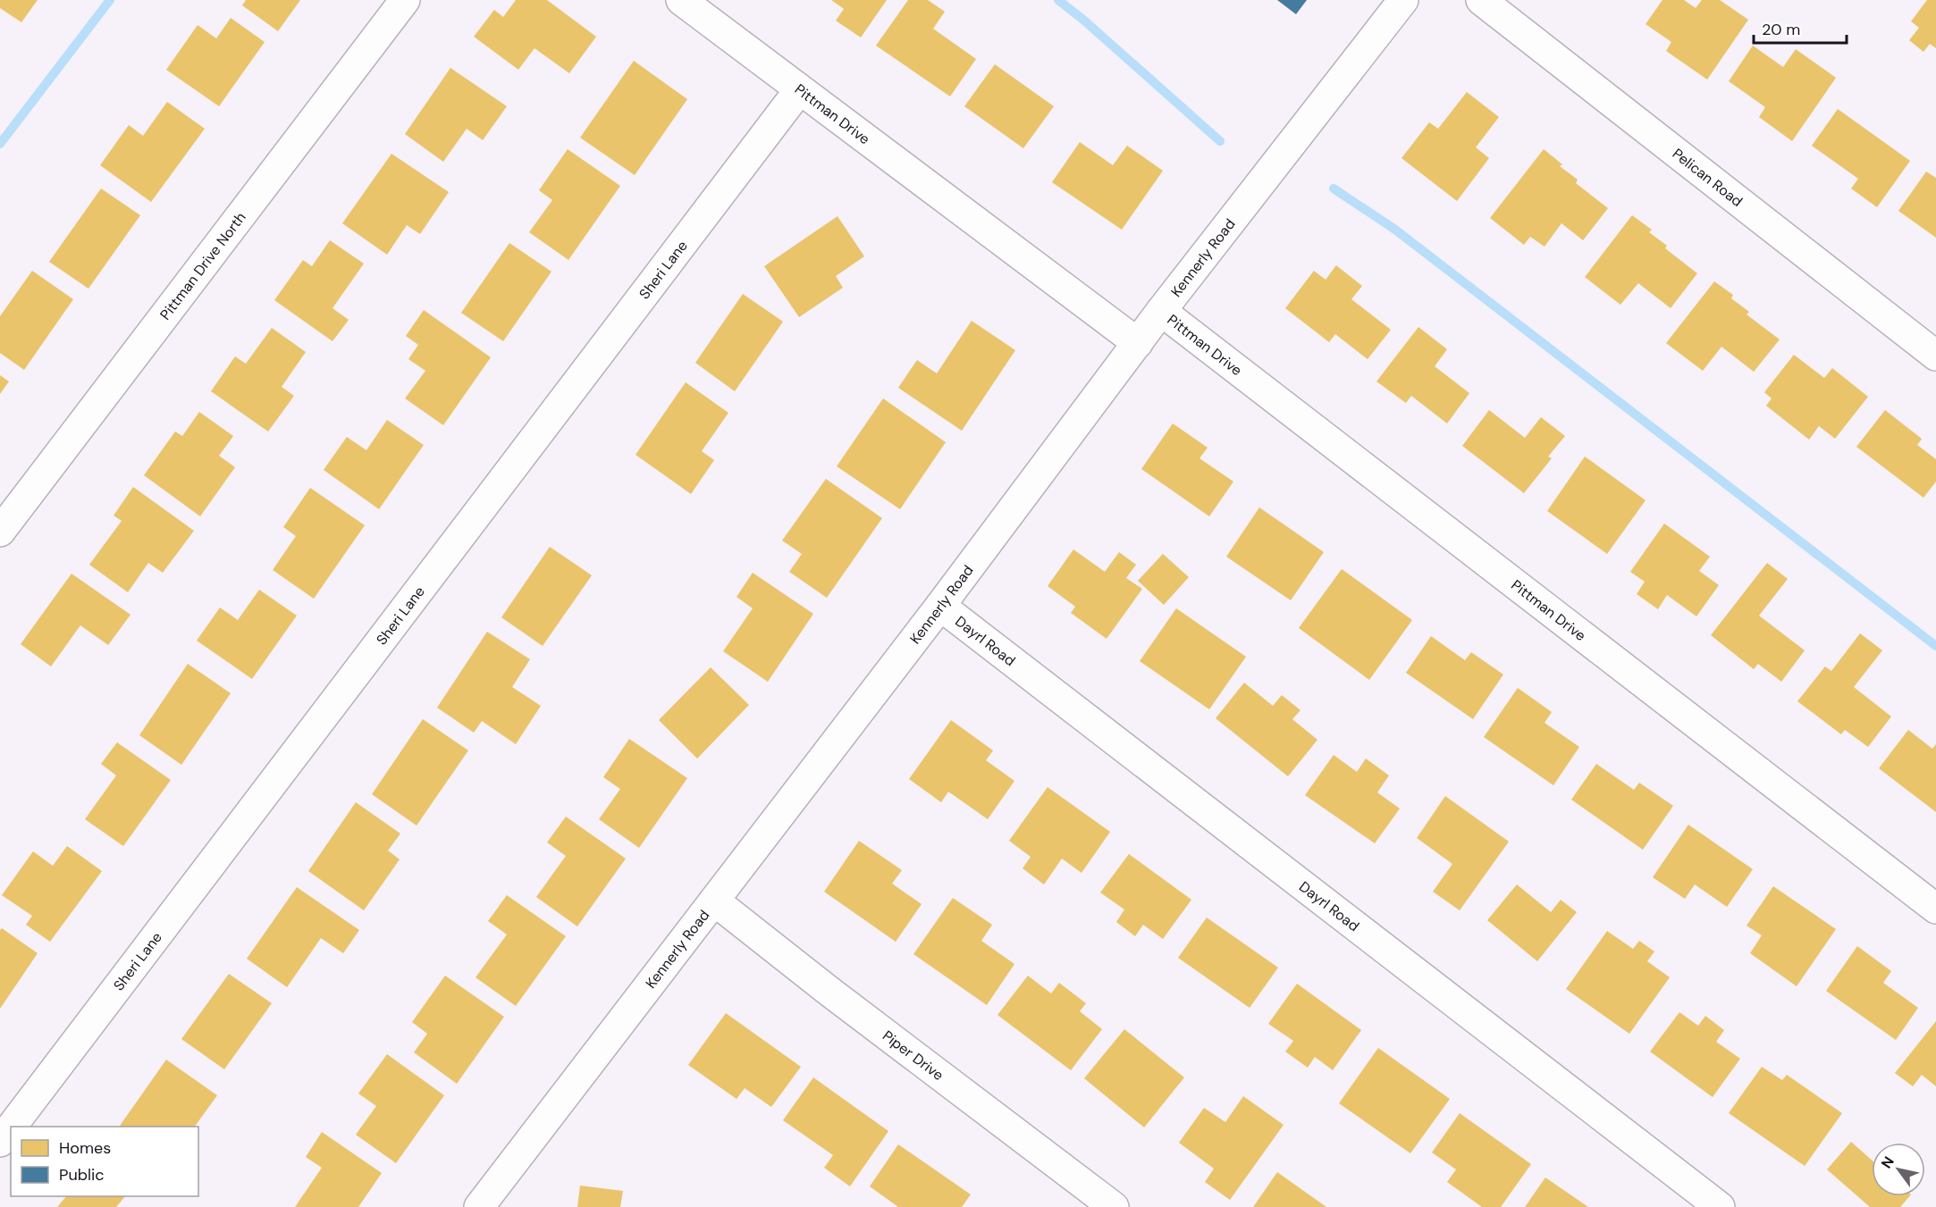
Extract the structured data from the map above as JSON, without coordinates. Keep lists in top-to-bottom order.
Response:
{
  "streets": {
    "street": [
      "Pittman Drive",
      "Pelican Road",
      "Kennerly Road",
      "Pittman Drive North",
      "Sheri Lane",
      "Dayrl Road",
      "Piper Drive"
    ]
  },
  "crossings": [
    ["Pittman Drive", "Kennerly Road"],
    ["Pittman Drive", "Sheri Lane"],
    ["Kennerly Road", "Dayrl Road"],
    ["Kennerly Road", "Piper Drive"]
  ],
  "legend": ["Homes", "Public"],
  "scale_bar": "20 m",
  "north": "top left"
}
